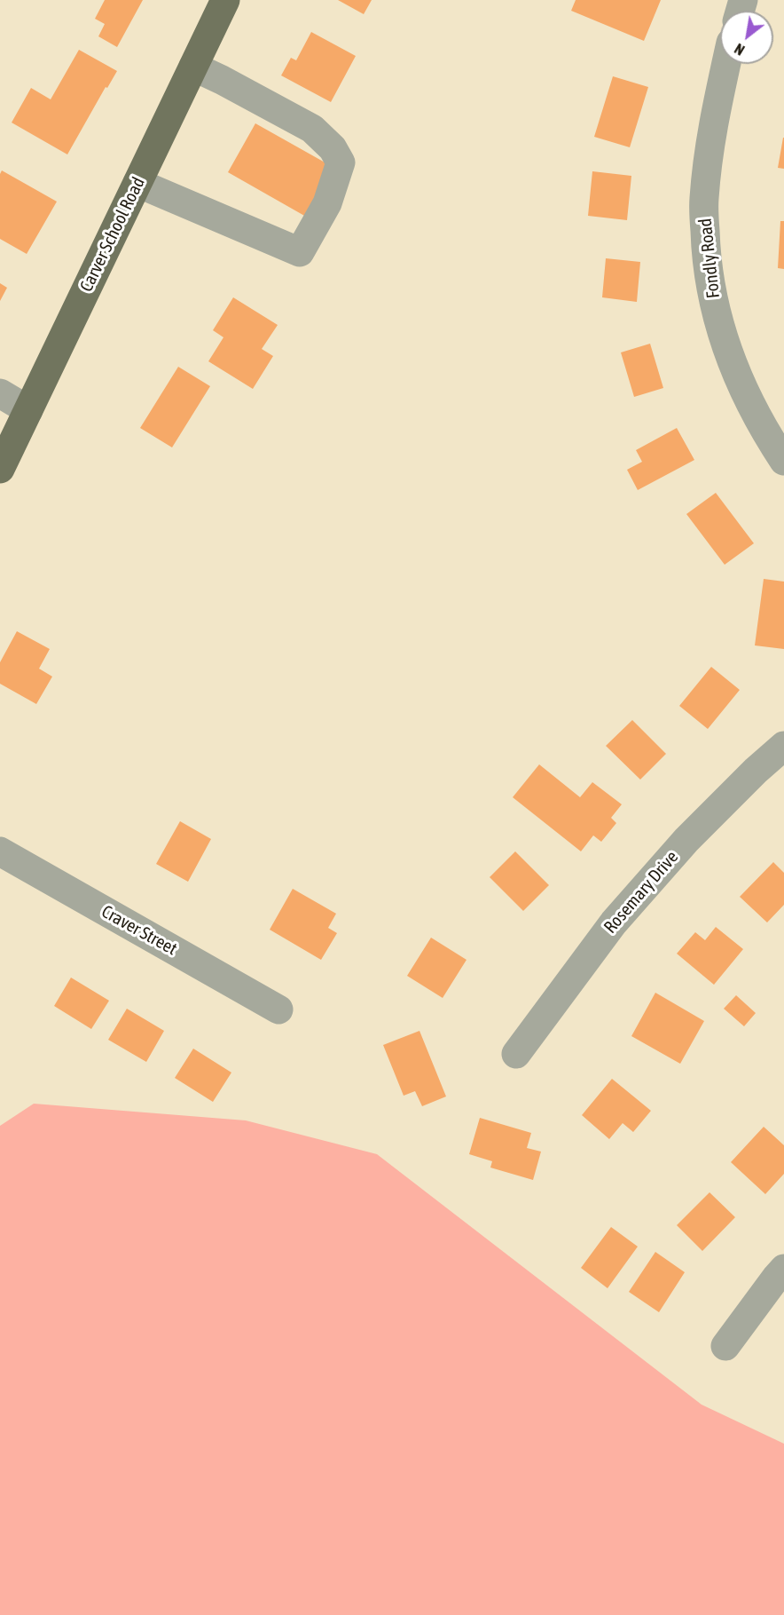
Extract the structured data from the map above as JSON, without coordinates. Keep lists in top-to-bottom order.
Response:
{
  "streets": {
    "main road": ["Carver School Road"],
    "street": ["Fondly Road", "Rosemary Drive", "Craver Street"]
  },
  "north": "bottom left"
}
